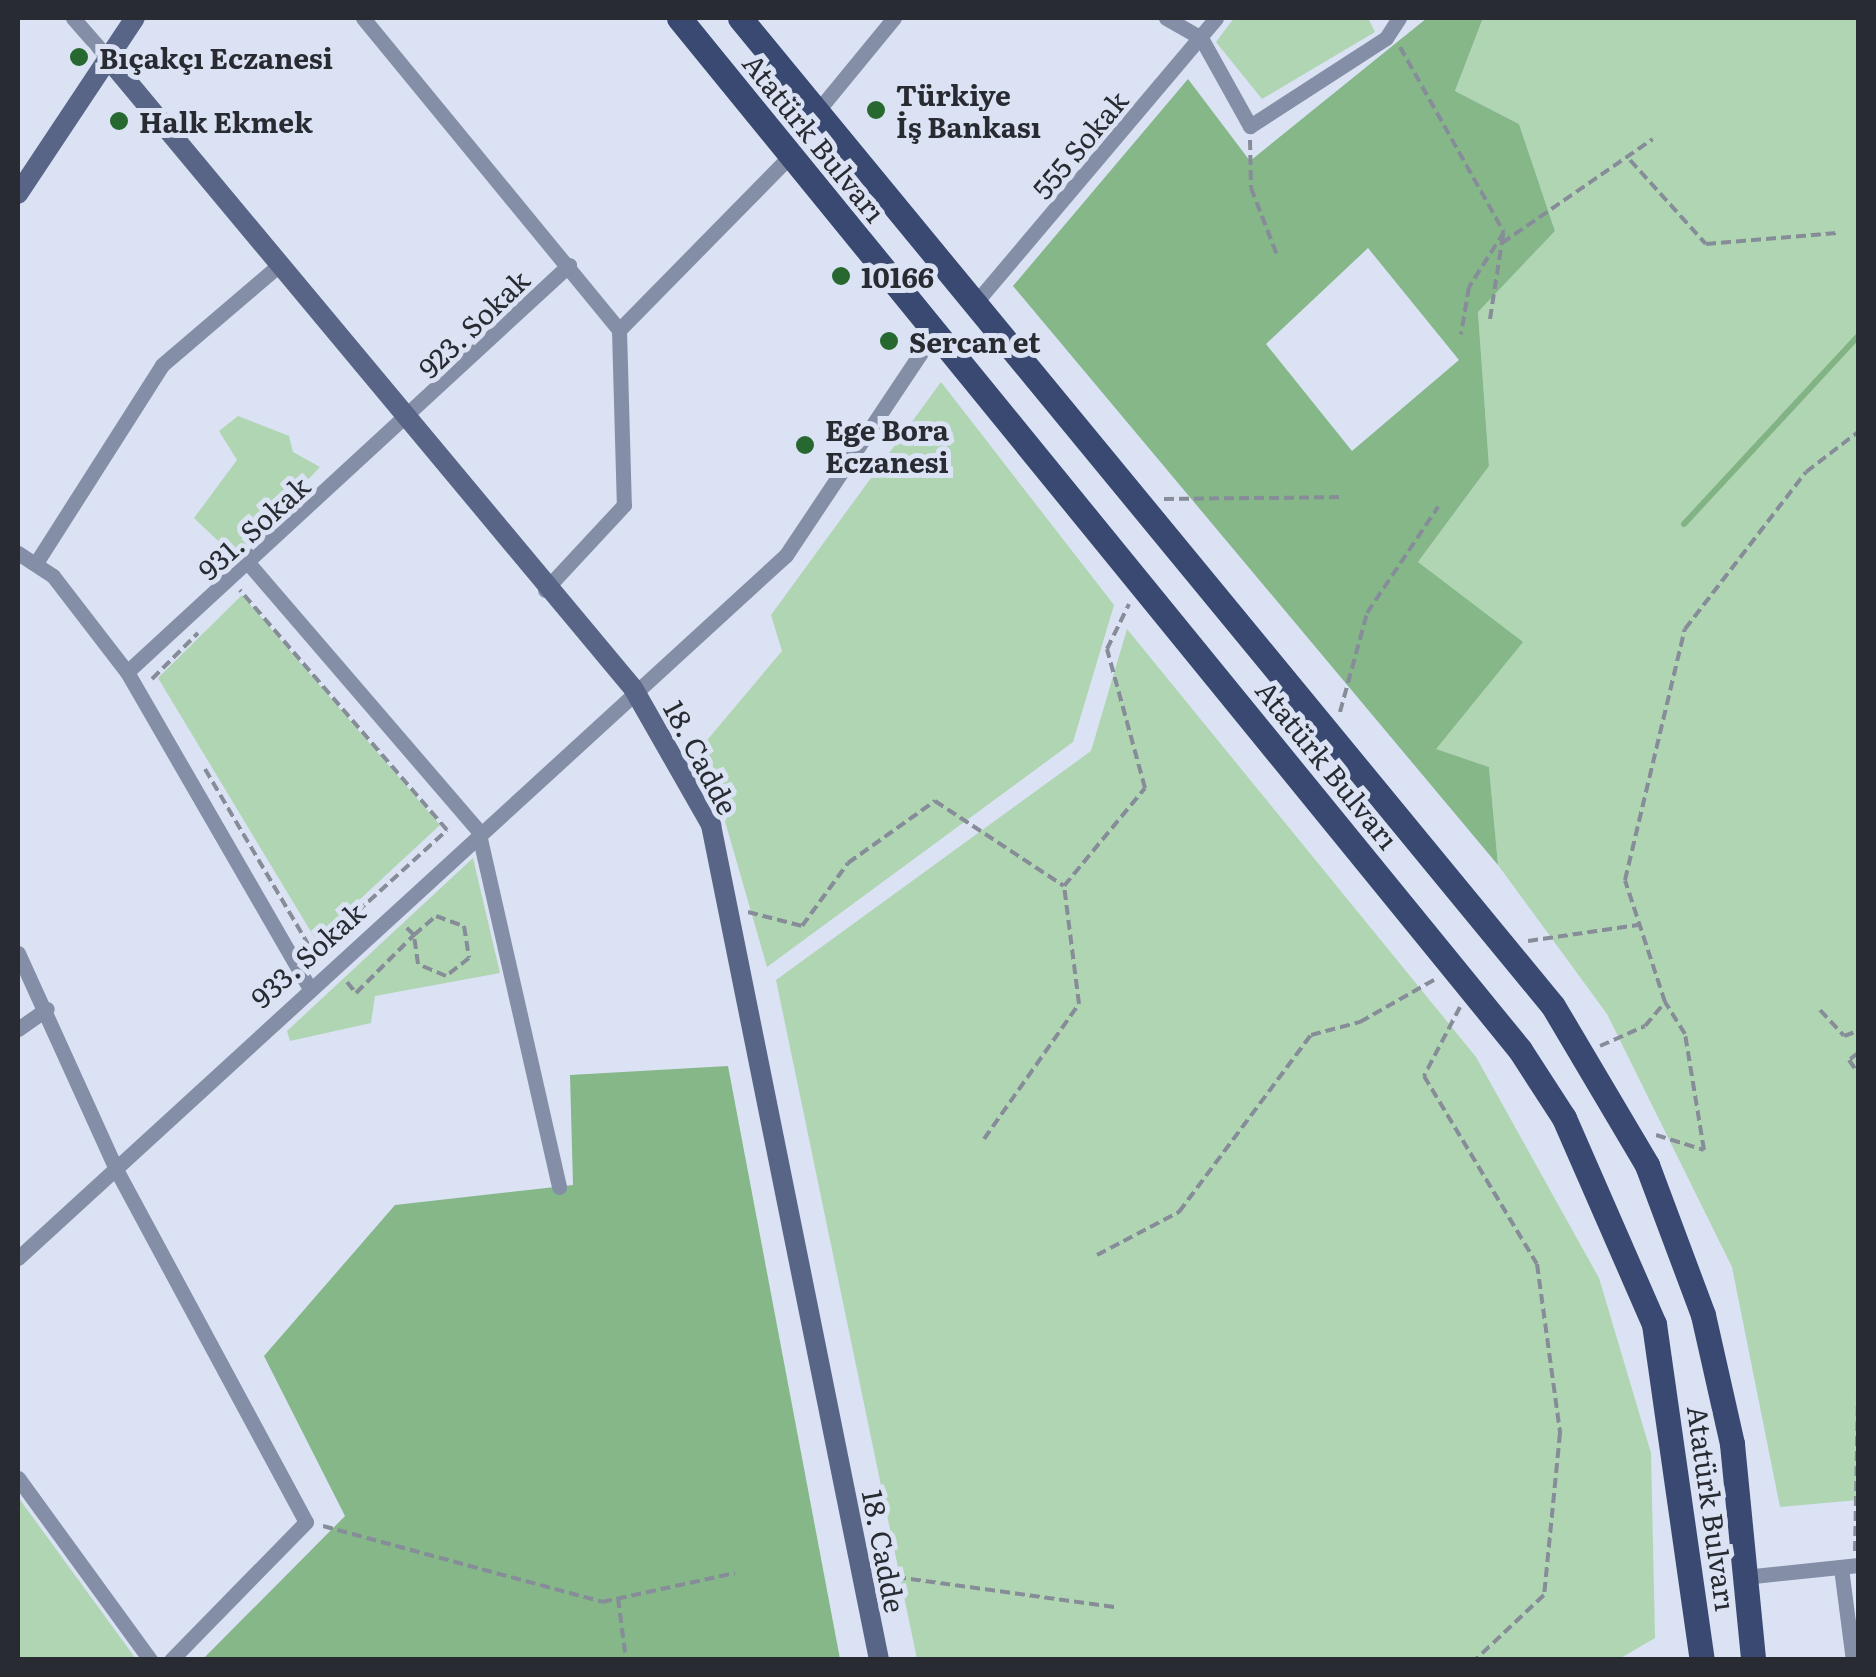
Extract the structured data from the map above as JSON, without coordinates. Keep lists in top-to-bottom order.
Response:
{
  "streets": {
    "main road": ["Atatürk Bulvarı"],
    "street": [
      "555 Sokak",
      "923. Sokak",
      "931. Sokak",
      "18. Cadde",
      "933. Sokak"
    ]
  },
  "crossings": [
    ["Atatürk Bulvarı", "555 Sokak"],
    ["Atatürk Bulvarı", "933. Sokak"],
    ["923. Sokak", "931. Sokak"],
    ["923. Sokak", "18. Cadde"],
    ["931. Sokak", "18. Cadde"],
    ["18. Cadde", "933. Sokak"]
  ],
  "places": [
    "Bıçakçı Eczanesi",
    "Türkiye İş Bankası",
    "Halk Ekmek",
    "10166",
    "Sercan et",
    "Ege Bora Eczanesi"
  ]
}
